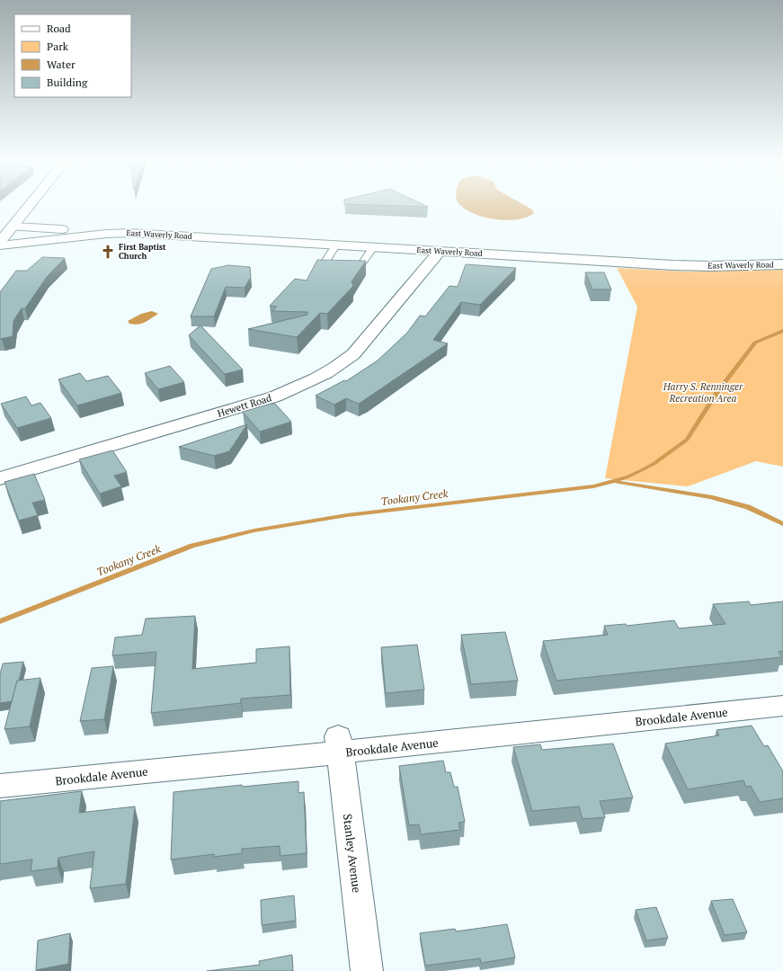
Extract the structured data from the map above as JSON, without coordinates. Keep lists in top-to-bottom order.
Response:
{
  "streets": {
    "street": [
      "East Waverly Road",
      "Hewett Road",
      "Brookdale Avenue",
      "Stanley Avenue"
    ]
  },
  "crossings": [
    ["East Waverly Road", "Hewett Road"],
    ["Brookdale Avenue", "Stanley Avenue"]
  ],
  "water": ["Tookany Creek"],
  "parks": ["Harry S. Renninger Recreation Area"],
  "places": {
    "church": ["First Baptist Church"]
  },
  "legend": [
    "Road",
    "Park",
    "Water",
    "Building"
  ]
}
